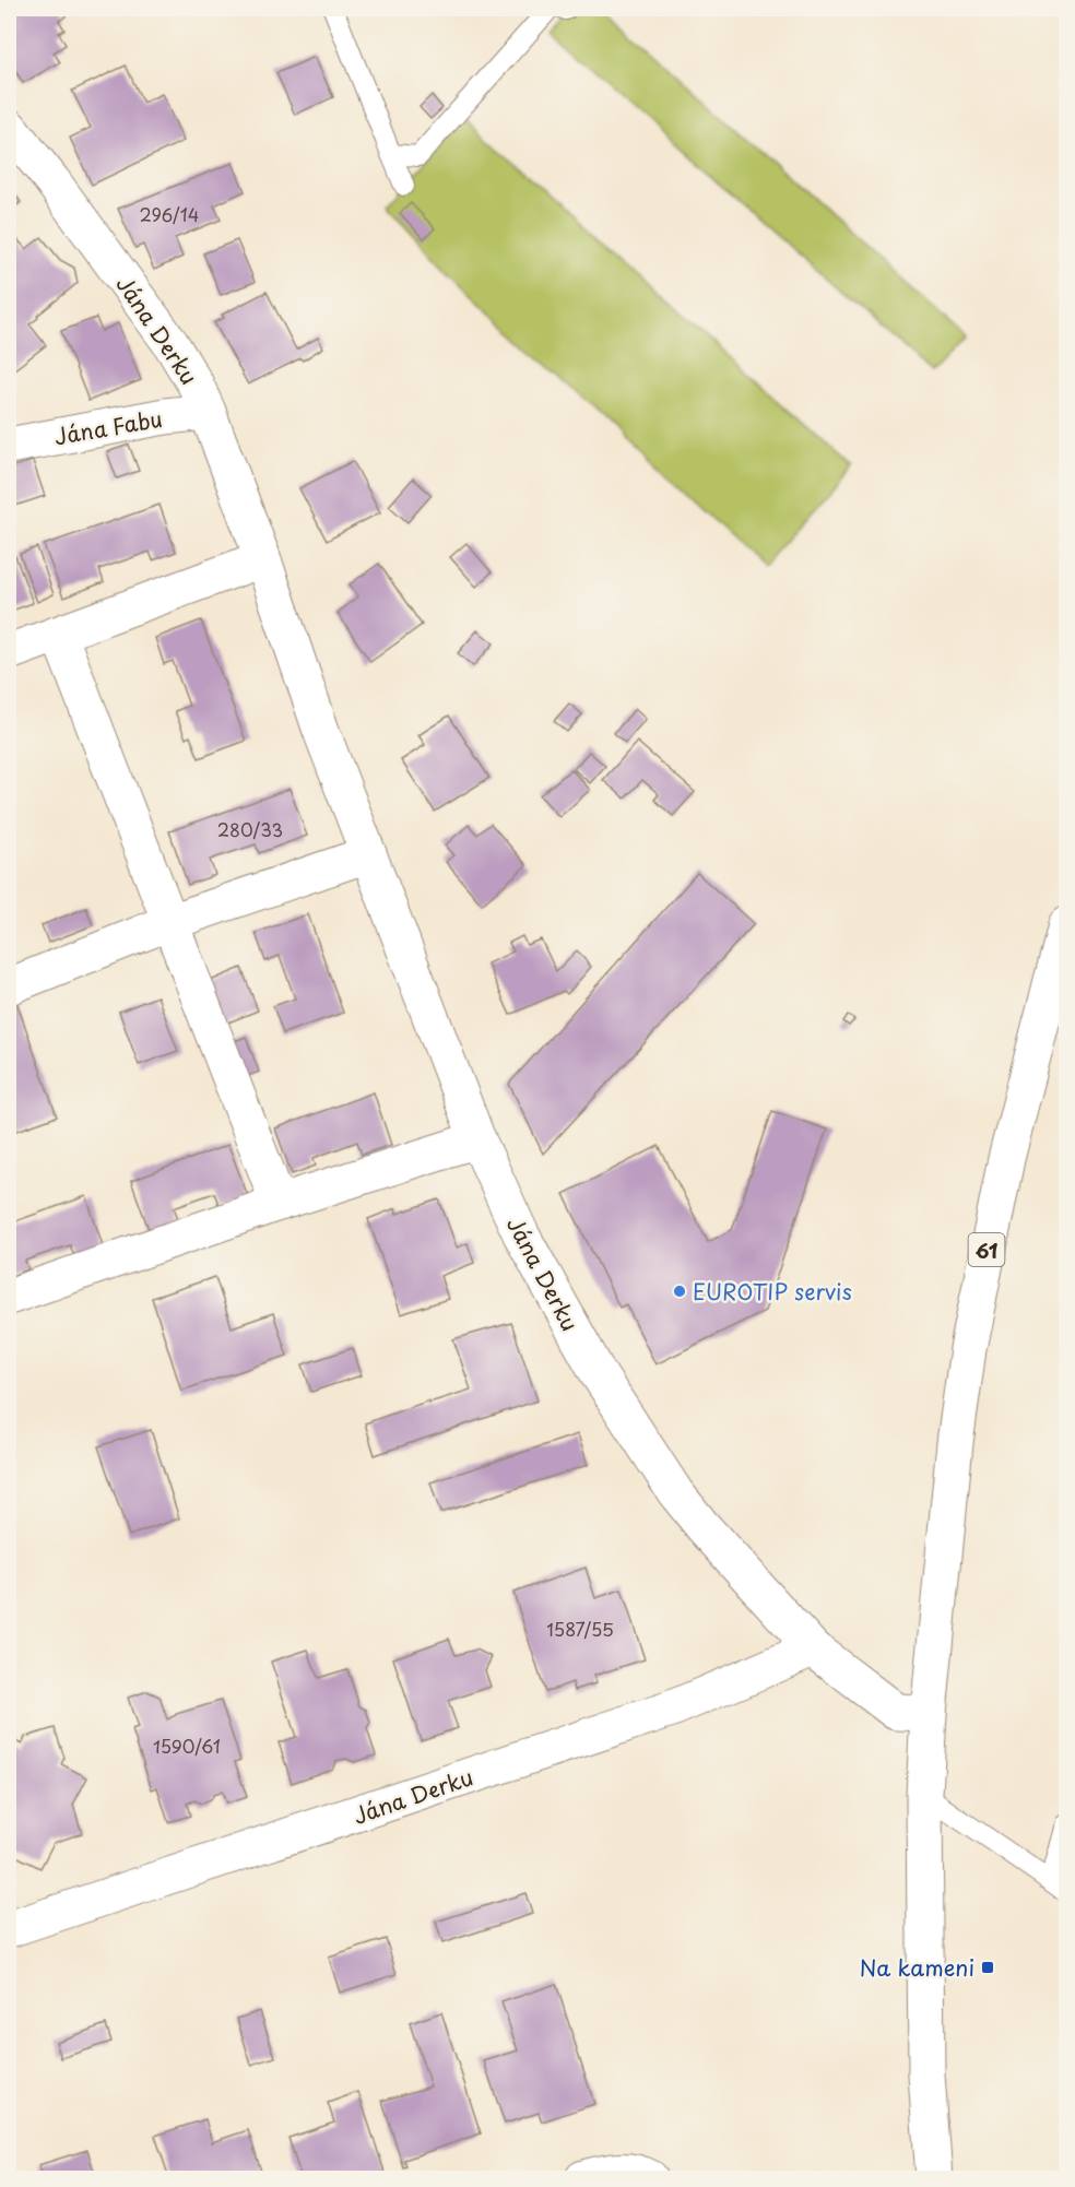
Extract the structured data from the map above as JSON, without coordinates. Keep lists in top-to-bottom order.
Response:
{
  "streets": {
    "street": ["Jána Derku", "Jána Fabu", "61"]
  },
  "crossings": [
    ["Jána Derku", "Jána Fabu"],
    ["Jána Derku", "61"]
  ],
  "places": {
    "other": ["EUROTIP servis"],
    "transit": ["Na kameni"]
  },
  "house_numbers": [
    "296/14",
    "280/33",
    "1587/55",
    "1590/61"
  ]
}
